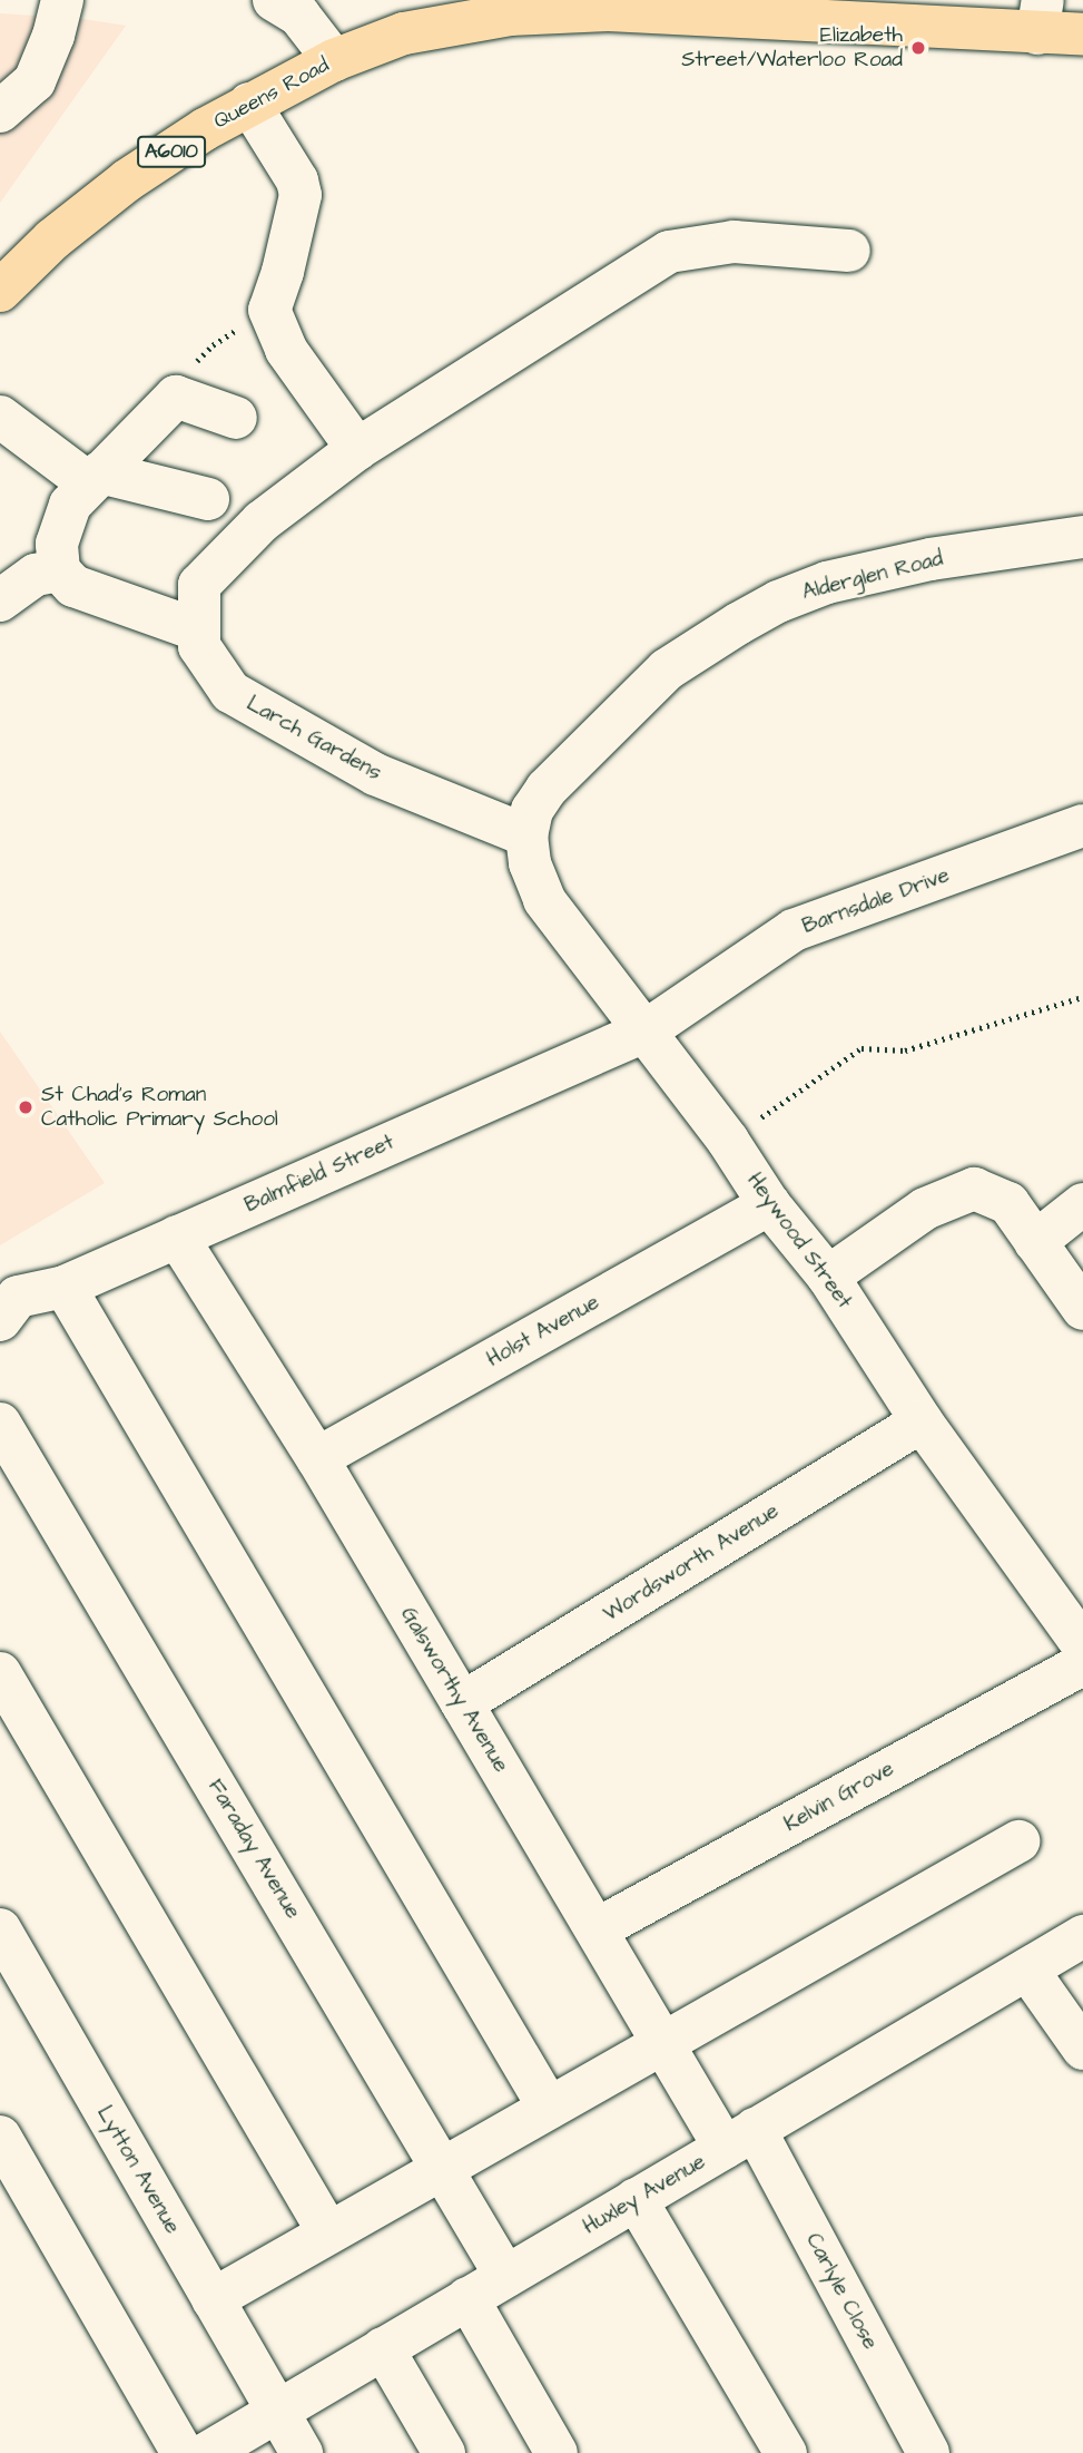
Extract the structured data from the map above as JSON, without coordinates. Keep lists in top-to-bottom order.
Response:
{
  "streets": {
    "highway": ["Queens Road", "A6010"],
    "street": [
      "Alderglen Road",
      "Larch Gardens",
      "Barnsdale Drive",
      "Balmfield Street",
      "Heywood Street",
      "Holst Avenue",
      "Wordsworth Avenue",
      "Galsworthy Avenue",
      "Kelvin Grove",
      "Faraday Avenue",
      "Lytton Avenue",
      "Huxley Avenue",
      "Carlyle Close"
    ]
  },
  "crossings": [
    ["Queens Road", "A6010"],
    ["Alderglen Road", "Larch Gardens"],
    ["Alderglen Road", "Heywood Street"],
    ["Larch Gardens", "Heywood Street"],
    ["Barnsdale Drive", "Balmfield Street"],
    ["Barnsdale Drive", "Heywood Street"],
    ["Balmfield Street", "Heywood Street"],
    ["Balmfield Street", "Galsworthy Avenue"],
    ["Heywood Street", "Holst Avenue"],
    ["Heywood Street", "Wordsworth Avenue"],
    ["Holst Avenue", "Galsworthy Avenue"],
    ["Wordsworth Avenue", "Galsworthy Avenue"],
    ["Galsworthy Avenue", "Kelvin Grove"],
    ["Galsworthy Avenue", "Huxley Avenue"],
    ["Galsworthy Avenue", "Carlyle Close"],
    ["Faraday Avenue", "Huxley Avenue"],
    ["Lytton Avenue", "Huxley Avenue"],
    ["Huxley Avenue", "Carlyle Close"]
  ],
  "places": ["Elizabeth Street/Waterloo Road", "St Chad's Roman Catholic Primary School"]
}
